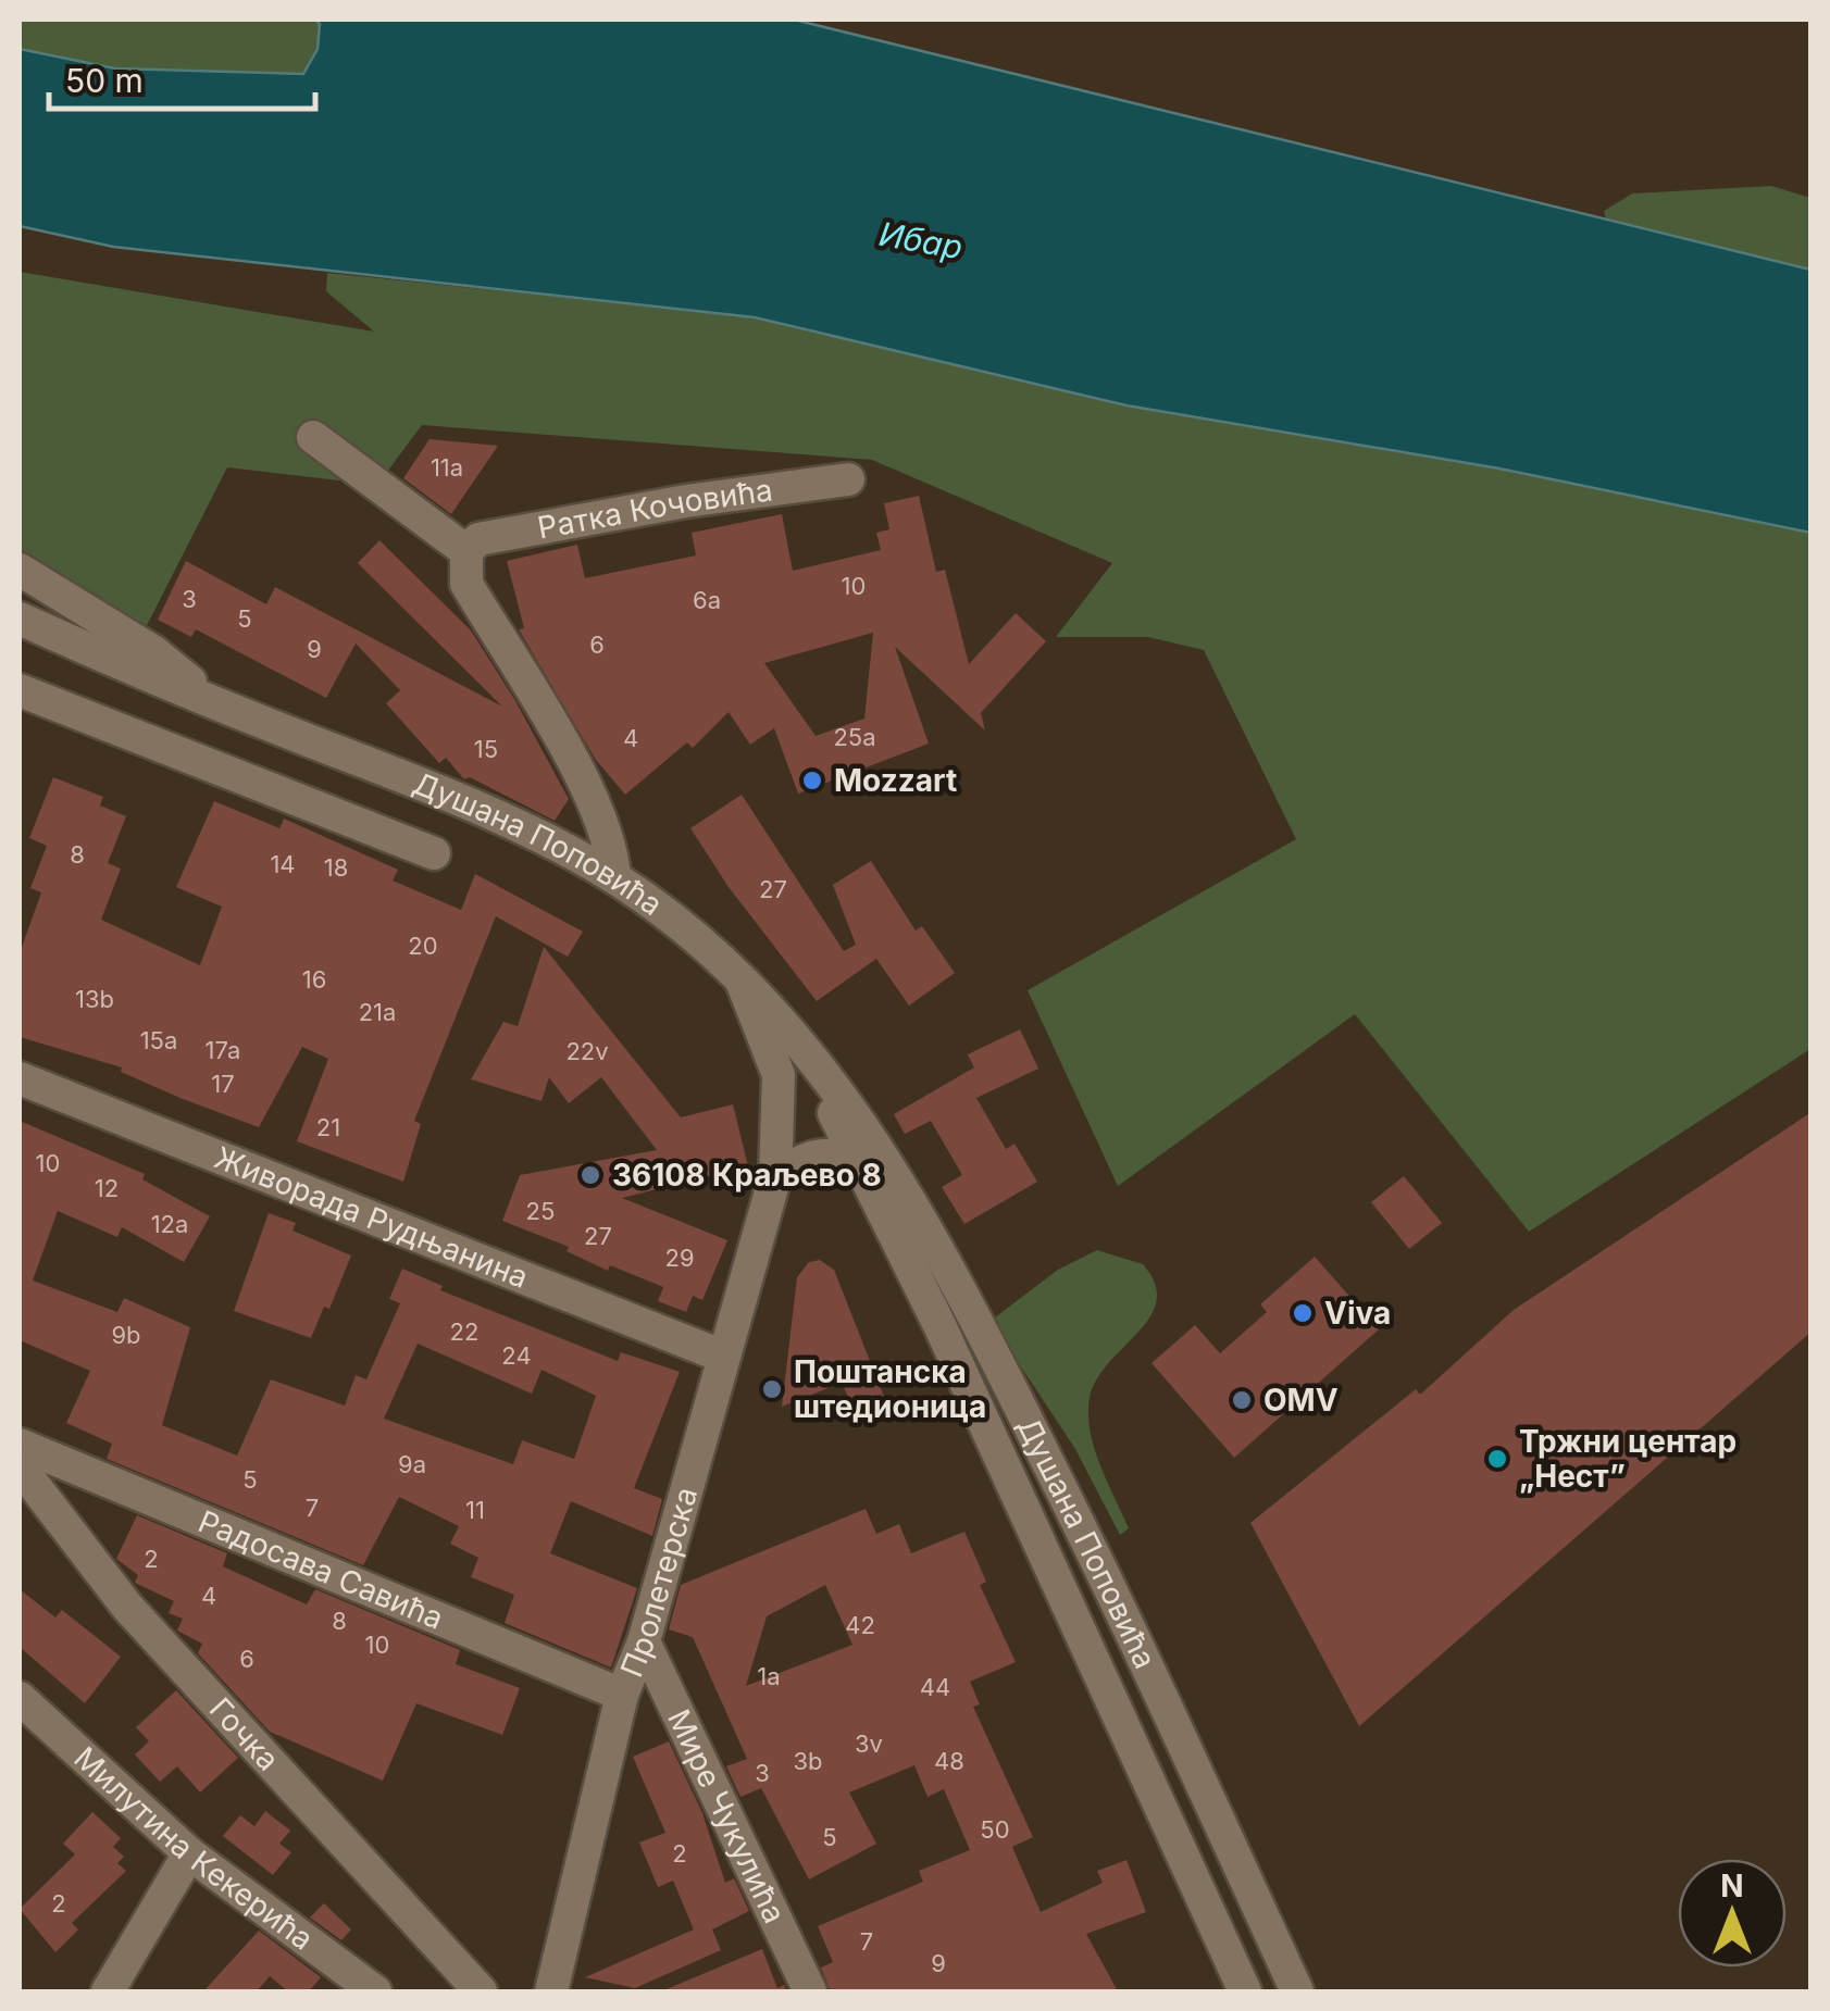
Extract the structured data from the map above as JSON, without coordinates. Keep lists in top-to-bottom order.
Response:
{
  "streets": {
    "street": [
      "Ратка Кочовића",
      "Душана Поповића",
      "Живорада Рудњанина",
      "Радосава Савића",
      "Пролетерска",
      "Гочка",
      "Мире Чукулића",
      "Милутина Кекерића"
    ]
  },
  "crossings": [
    ["Душана Поповића", "Пролетерска"],
    ["Живорада Рудњанина", "Пролетерска"],
    ["Радосава Савића", "Пролетерска"],
    ["Пролетерска", "Мире Чукулића"]
  ],
  "water": ["Ибар"],
  "places": [
    "Mozzart",
    "36108 Краљево 8",
    "Viva",
    "Поштанска штедионица",
    "OMV",
    "Тржни центар „Нест”"
  ],
  "house_numbers": [
    "11a",
    "10",
    "3",
    "6a",
    "5",
    "6",
    "9",
    "25a",
    "4",
    "15",
    "8",
    "14",
    "18",
    "27",
    "20",
    "16",
    "13b",
    "21a",
    "15a",
    "17a",
    "22v",
    "17",
    "21",
    "10",
    "12",
    "25",
    "12a",
    "27",
    "29",
    "22",
    "9b",
    "24",
    "9a",
    "5",
    "7",
    "11",
    "2",
    "4",
    "8",
    "42",
    "10",
    "6",
    "1a",
    "44",
    "3v",
    "3b",
    "48",
    "3",
    "50",
    "5",
    "2",
    "2",
    "7",
    "9"
  ],
  "scale_bar": "50 m",
  "north": "top"
}
